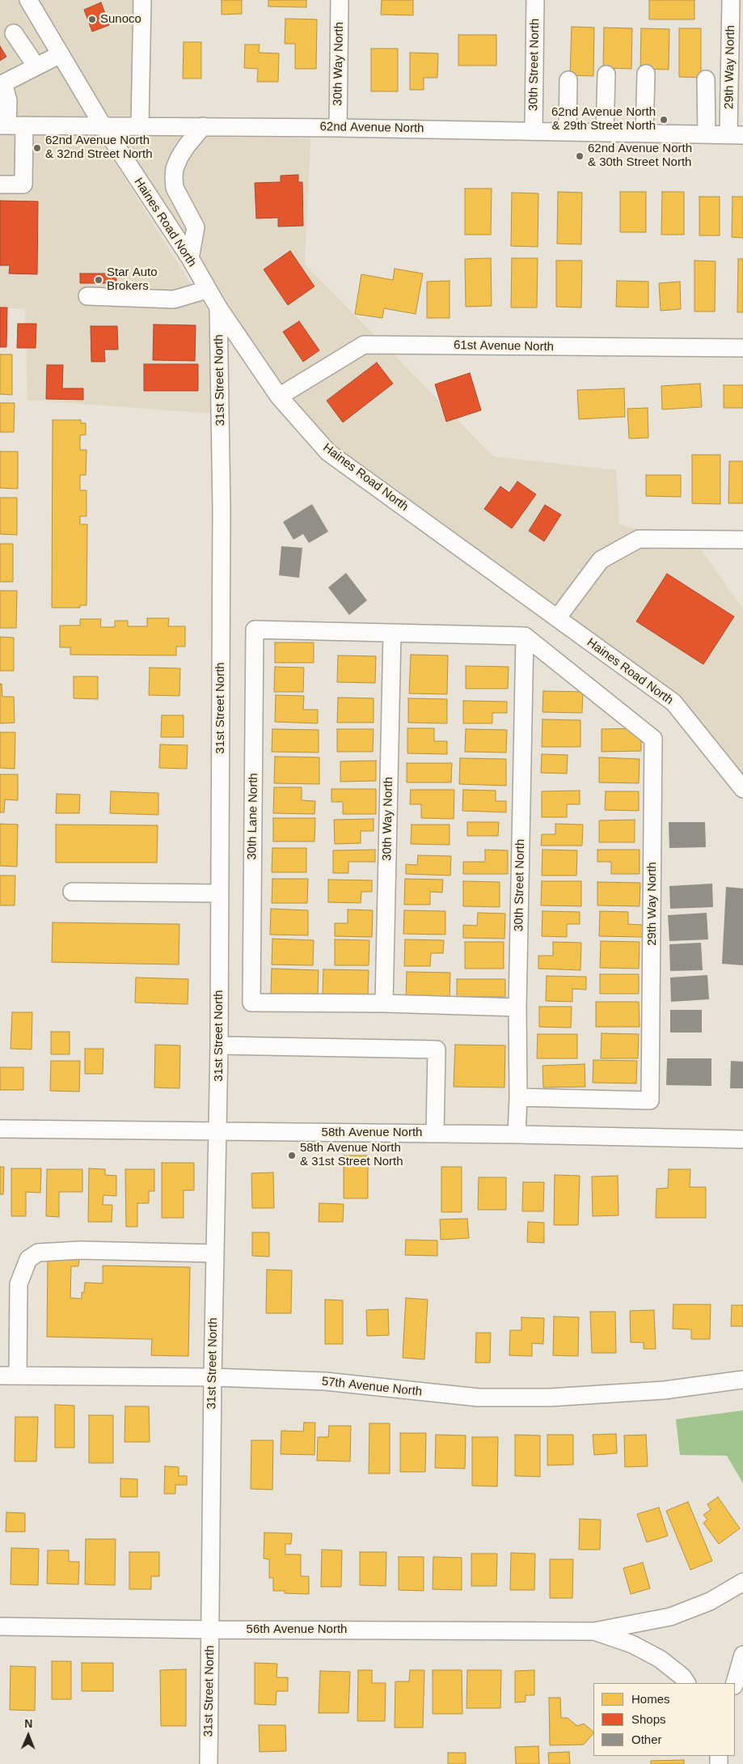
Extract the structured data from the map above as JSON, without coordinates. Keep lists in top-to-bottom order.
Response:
{
  "streets": {
    "street": [
      "30th Way North",
      "30th Street North",
      "29th Way North",
      "62nd Avenue North",
      "Haines Road North",
      "61st Avenue North",
      "31st Street North",
      "30th Lane North",
      "58th Avenue North",
      "57th Avenue North",
      "56th Avenue North"
    ]
  },
  "crossings": [
    ["30th Way North", "62nd Avenue North"],
    ["30th Way North", "30th Lane North"],
    ["30th Street North", "29th Way North"],
    ["30th Street North", "62nd Avenue North"],
    ["30th Street North", "58th Avenue North"],
    ["29th Way North", "62nd Avenue North"],
    ["62nd Avenue North", "Haines Road North"],
    ["Haines Road North", "61st Avenue North"],
    ["Haines Road North", "31st Street North"],
    ["31st Street North", "58th Avenue North"],
    ["31st Street North", "57th Avenue North"],
    ["31st Street North", "56th Avenue North"]
  ],
  "places": [
    "Sunoco",
    "62nd Avenue North & 29th Street North",
    "62nd Avenue North & 32nd Street North",
    "62nd Avenue North & 30th Street North",
    "Star Auto Brokers",
    "58th Avenue North & 31st Street North"
  ],
  "legend": ["Homes", "Shops", "Other"],
  "north": "top"
}
